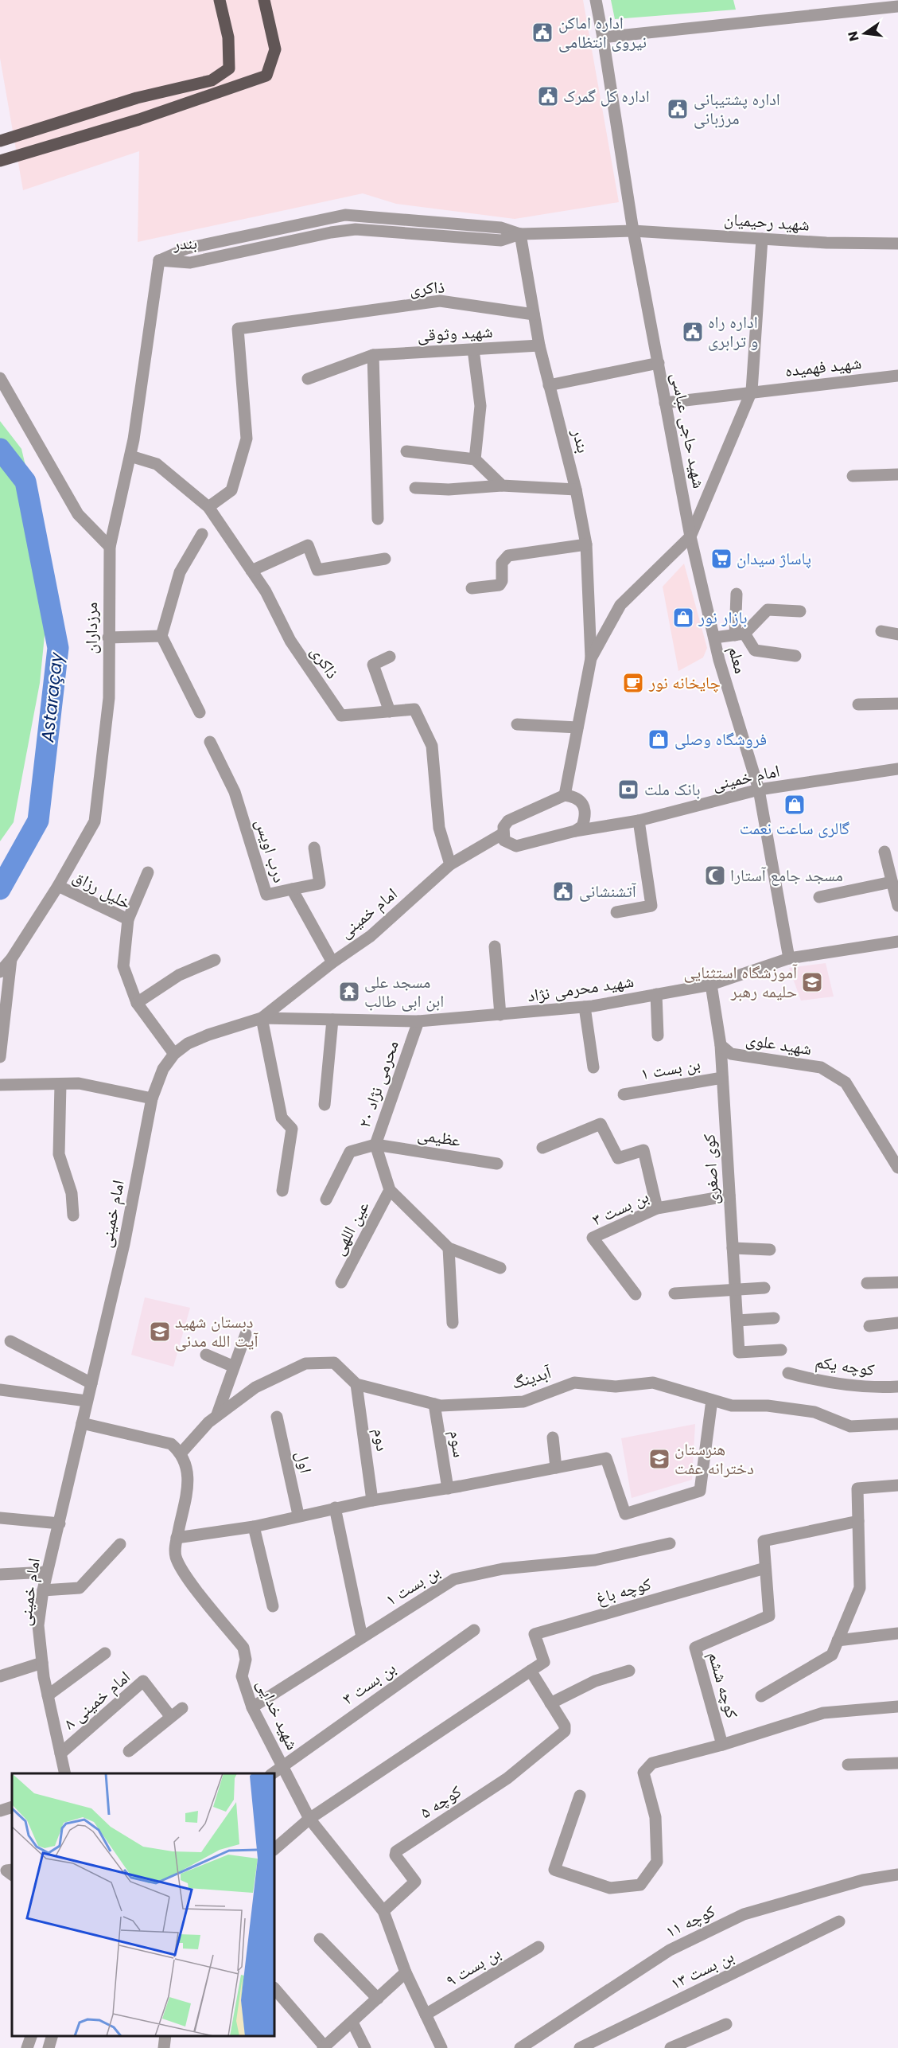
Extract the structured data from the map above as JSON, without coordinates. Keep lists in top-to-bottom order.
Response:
{
  "streets": {
    "street": [
      "شهید رحیمیان",
      "بندر",
      "ذاکری",
      "شهید وثوقی",
      "شهید فهمیده",
      "شهید حاجی عباسی",
      "مرزداران",
      "معلم",
      "امام خمینی",
      "درب اویس",
      "خلیل رزاق",
      "شهید محرمی نژاد",
      "شهید علوی",
      "بن بست ۱",
      "محرمی نژاد ۲۰",
      "عظیمی",
      "کوی اصغری",
      "بن بست ۳",
      "عین اللهی",
      "کوچه یکم",
      "آبدینگ",
      "دوم",
      "سوم",
      "اول",
      "کوچه باغ",
      "کوچه ششم",
      "امام خمینی ۸",
      "شهید خدایی",
      "کوچه ۵",
      "کوچه ۱۱",
      "بن بست ۹",
      "بن بست ۱۳"
    ]
  },
  "crossings": [
    ["شهید رحیمیان", "بندر"],
    ["شهید رحیمیان", "شهید حاجی عباسی"],
    ["بندر", "ذاکری"],
    ["بندر", "شهید وثوقی"],
    ["بندر", "شهید حاجی عباسی"],
    ["بندر", "مرزداران"],
    ["ذاکری", "مرزداران"],
    ["ذاکری", "امام خمینی"],
    ["شهید فهمیده", "شهید حاجی عباسی"],
    ["شهید حاجی عباسی", "معلم"],
    ["مرزداران", "خلیل رزاق"],
    ["معلم", "امام خمینی"],
    ["معلم", "شهید محرمی نژاد"],
    ["امام خمینی", "درب اویس"],
    ["امام خمینی", "خلیل رزاق"],
    ["امام خمینی", "شهید محرمی نژاد"],
    ["امام خمینی", "امام خمینی ۸"],
    ["شهید محرمی نژاد", "محرمی نژاد ۲۰"],
    ["شهید محرمی نژاد", "کوی اصغری"],
    ["شهید علوی", "کوی اصغری"],
    ["بن بست ۱", "کوی اصغری"],
    ["بن بست ۱", "شهید خدایی"],
    ["محرمی نژاد ۲۰", "عظیمی"],
    ["محرمی نژاد ۲۰", "عین اللهی"],
    ["کوی اصغری", "بن بست ۳"],
    ["بن بست ۳", "شهید خدایی"],
    ["آبدینگ", "دوم"],
    ["آبدینگ", "سوم"],
    ["آبدینگ", "شهید خدایی"],
    ["کوچه باغ", "کوچه ششم"],
    ["کوچه باغ", "شهید خدایی"],
    ["شهید خدایی", "کوچه ۵"],
    ["شهید خدایی", "بن بست ۹"]
  ],
  "water": ["Astaraçay"],
  "places": {
    "public building": [
      "اداره اماکن نیروی انتظامی",
      "اداره کل گمرک",
      "اداره پشتیبانی مرزبانی",
      "اداره راه و ترابری",
      "آتشنشانی"
    ],
    "supermarket": ["پاساژ سیدان"],
    "shop": ["بازار نور", "فروشگاه وصلی", "گالری ساعت نعمت"],
    "cafe": ["چایخانه نور"],
    "bank": ["بانک ملت"],
    "mosque": ["مسجد جامع آستارا"],
    "school or university": ["آموزشگاه استثنایی حلیمه رهبر", "دبستان شهید آیت الله مدنی", "هنرستان دخترانه عفت"],
    "temple": ["مسجد علی ابن ابی طالب"]
  },
  "north": "left"
}
